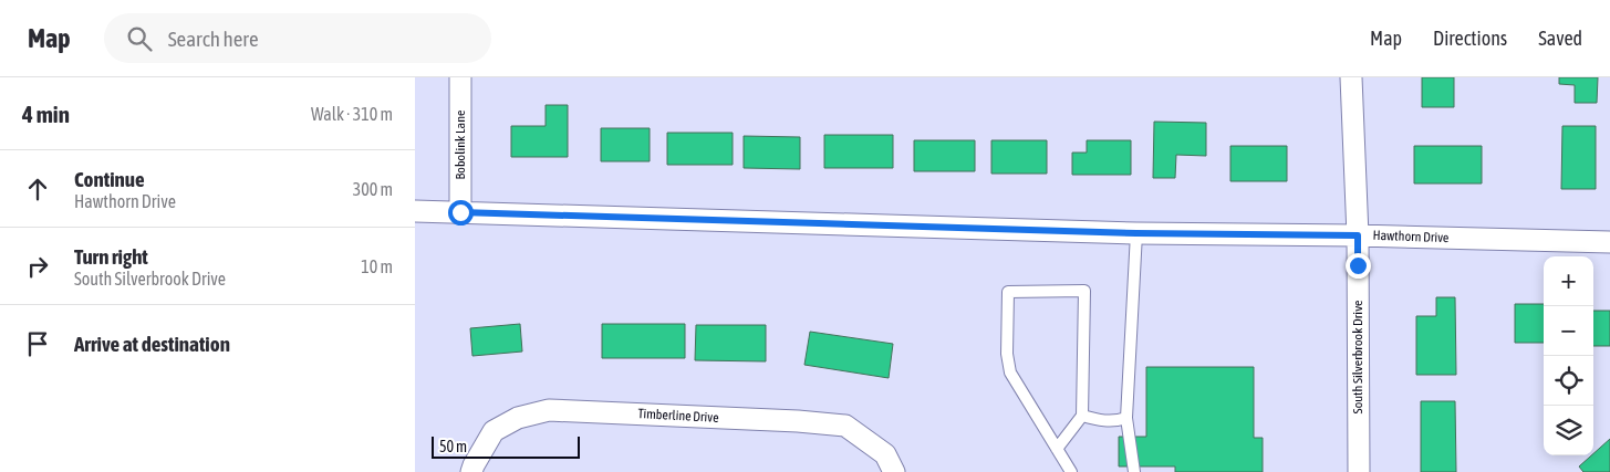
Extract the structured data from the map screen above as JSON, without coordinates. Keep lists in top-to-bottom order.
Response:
{
  "streets": {
    "street": [
      "Bobolink Lane",
      "Hawthorn Drive",
      "South Silverbrook Drive",
      "Timberline Drive"
    ]
  },
  "crossings": [
    ["Bobolink Lane", "Hawthorn Drive"],
    ["Hawthorn Drive", "South Silverbrook Drive"]
  ],
  "scale_bar": "50 m",
  "page": {
    "header": "Map",
    "search": "Search here",
    "nav": ["Map", "Directions", "Saved"],
    "heading": ["4 min", "Walk · 310 m"],
    "list": [
      ["Continue", "Hawthorn Drive", "300 m"],
      ["Turn right", "South Silverbrook Drive", "10 m"],
      "Arrive at destination"
    ],
    "map_buttons": ["+", "−"],
    "scale": "50 m"
  }
}
